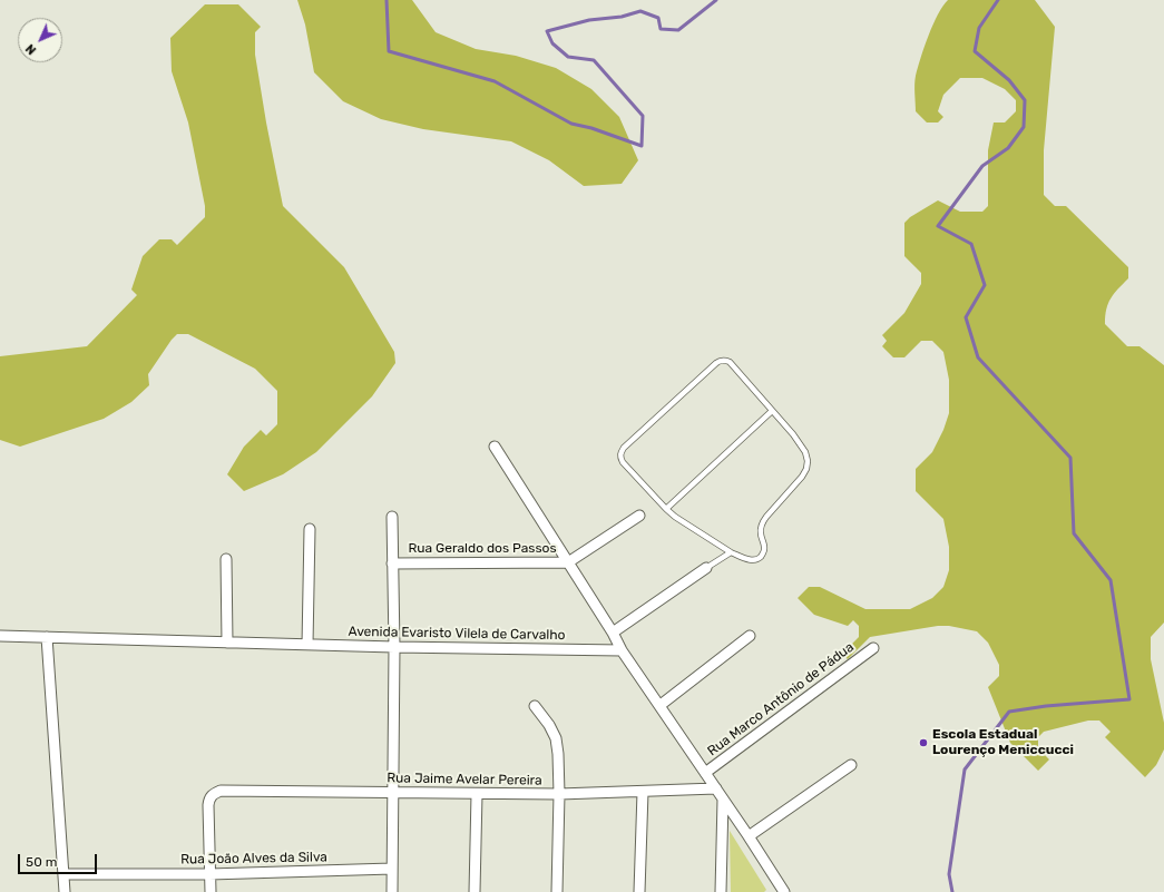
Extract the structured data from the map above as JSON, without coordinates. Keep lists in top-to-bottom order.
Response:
{
  "streets": {
    "street": [
      "Rua Geraldo dos Passos",
      "Avenida Evaristo Vilela de Carvalho",
      "Rua Marco Antônio de Pádua",
      "Rua Jaime Avelar Pereira",
      "Rua João Alves da Silva"
    ]
  },
  "crossings": [
    ["Rua Jaime Avelar Pereira", "Rua João Alves da Silva"]
  ],
  "places": ["Escola Estadual Lourenço Meniccucci"],
  "scale_bar": "50 m",
  "north": "bottom left"
}
